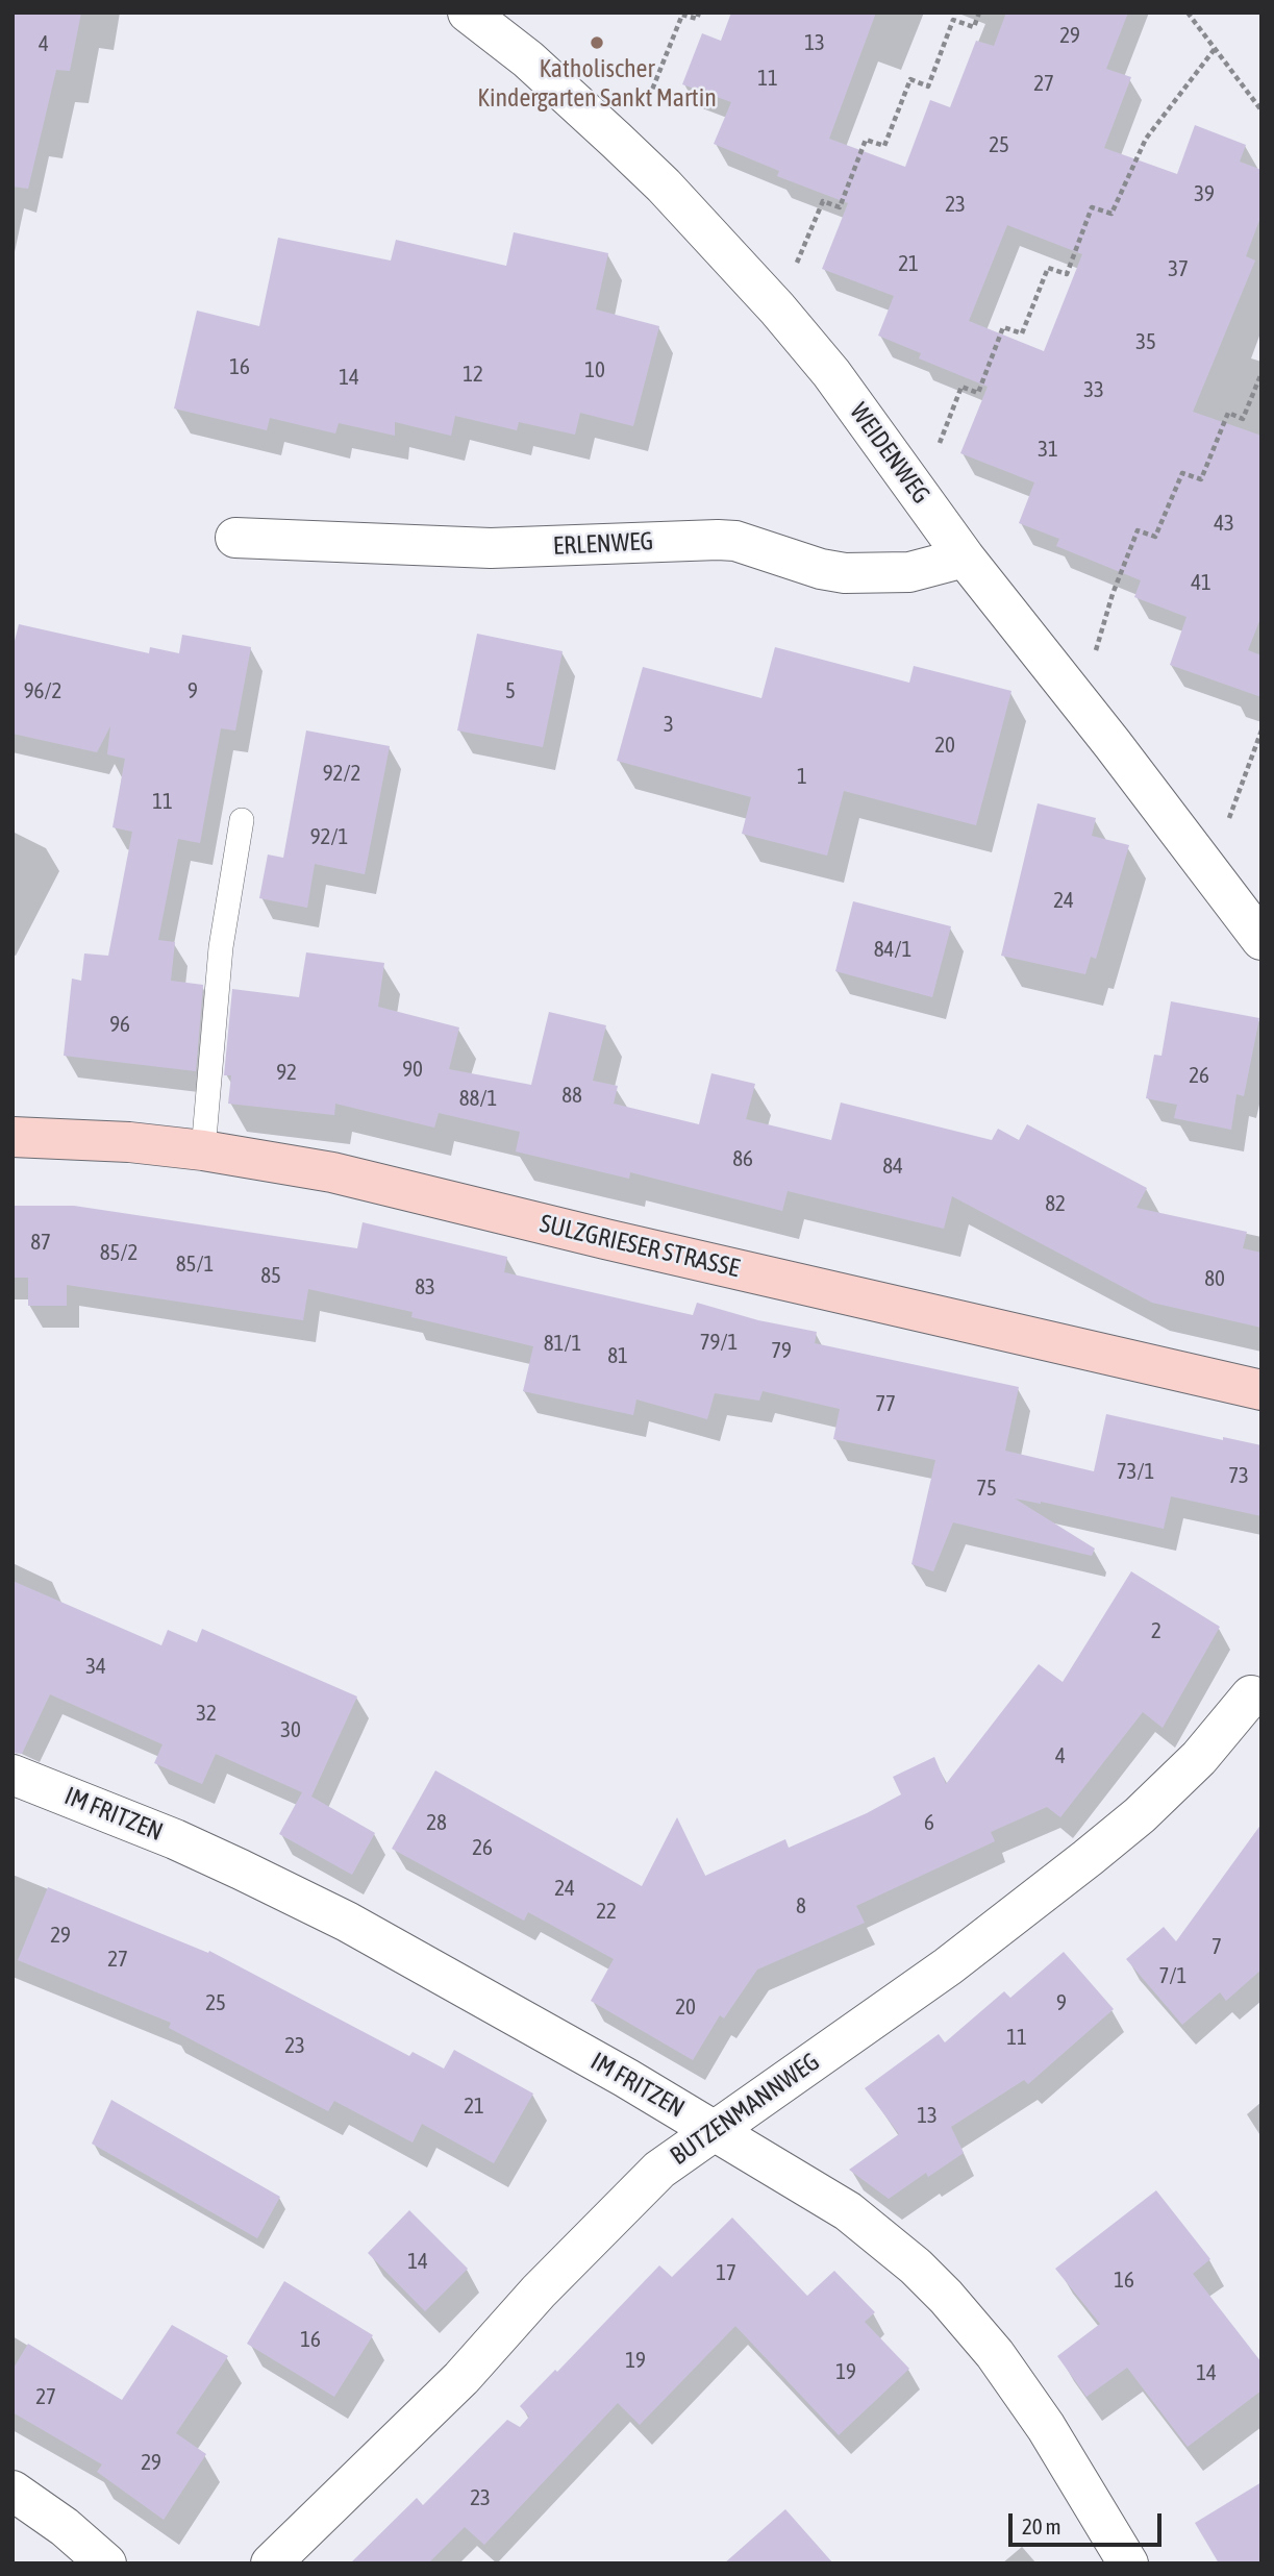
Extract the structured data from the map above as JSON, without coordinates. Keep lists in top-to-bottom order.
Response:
{
  "streets": {
    "main road": ["SULZGRIESER STRASSE"],
    "street": [
      "WEIDENWEG",
      "ERLENWEG",
      "IM FRITZEN",
      "BUTZENMANNWEG"
    ]
  },
  "crossings": [
    ["WEIDENWEG", "ERLENWEG"],
    ["IM FRITZEN", "BUTZENMANNWEG"]
  ],
  "places": ["Katholischer Kindergarten Sankt Martin"],
  "house_numbers": [
    "29",
    "13",
    "4",
    "11",
    "27",
    "25",
    "39",
    "23",
    "21",
    "37",
    "35",
    "16",
    "10",
    "12",
    "14",
    "33",
    "31",
    "43",
    "41",
    "96/2",
    "9",
    "5",
    "3",
    "20",
    "92/2",
    "1",
    "11",
    "92/1",
    "24",
    "84/1",
    "96",
    "90",
    "92",
    "26",
    "88",
    "88/1",
    "86",
    "84",
    "82",
    "87",
    "85/2",
    "85/1",
    "85",
    "80",
    "83",
    "79/1",
    "81/1",
    "79",
    "81",
    "77",
    "73/1",
    "73",
    "75",
    "2",
    "34",
    "32",
    "30",
    "4",
    "28",
    "6",
    "26",
    "24",
    "8",
    "22",
    "29",
    "7",
    "27",
    "7/1",
    "25",
    "9",
    "20",
    "11",
    "23",
    "21",
    "13",
    "14",
    "17",
    "16",
    "16",
    "19",
    "19",
    "14",
    "27",
    "29",
    "23"
  ],
  "scale_bar": "20 m"
}
